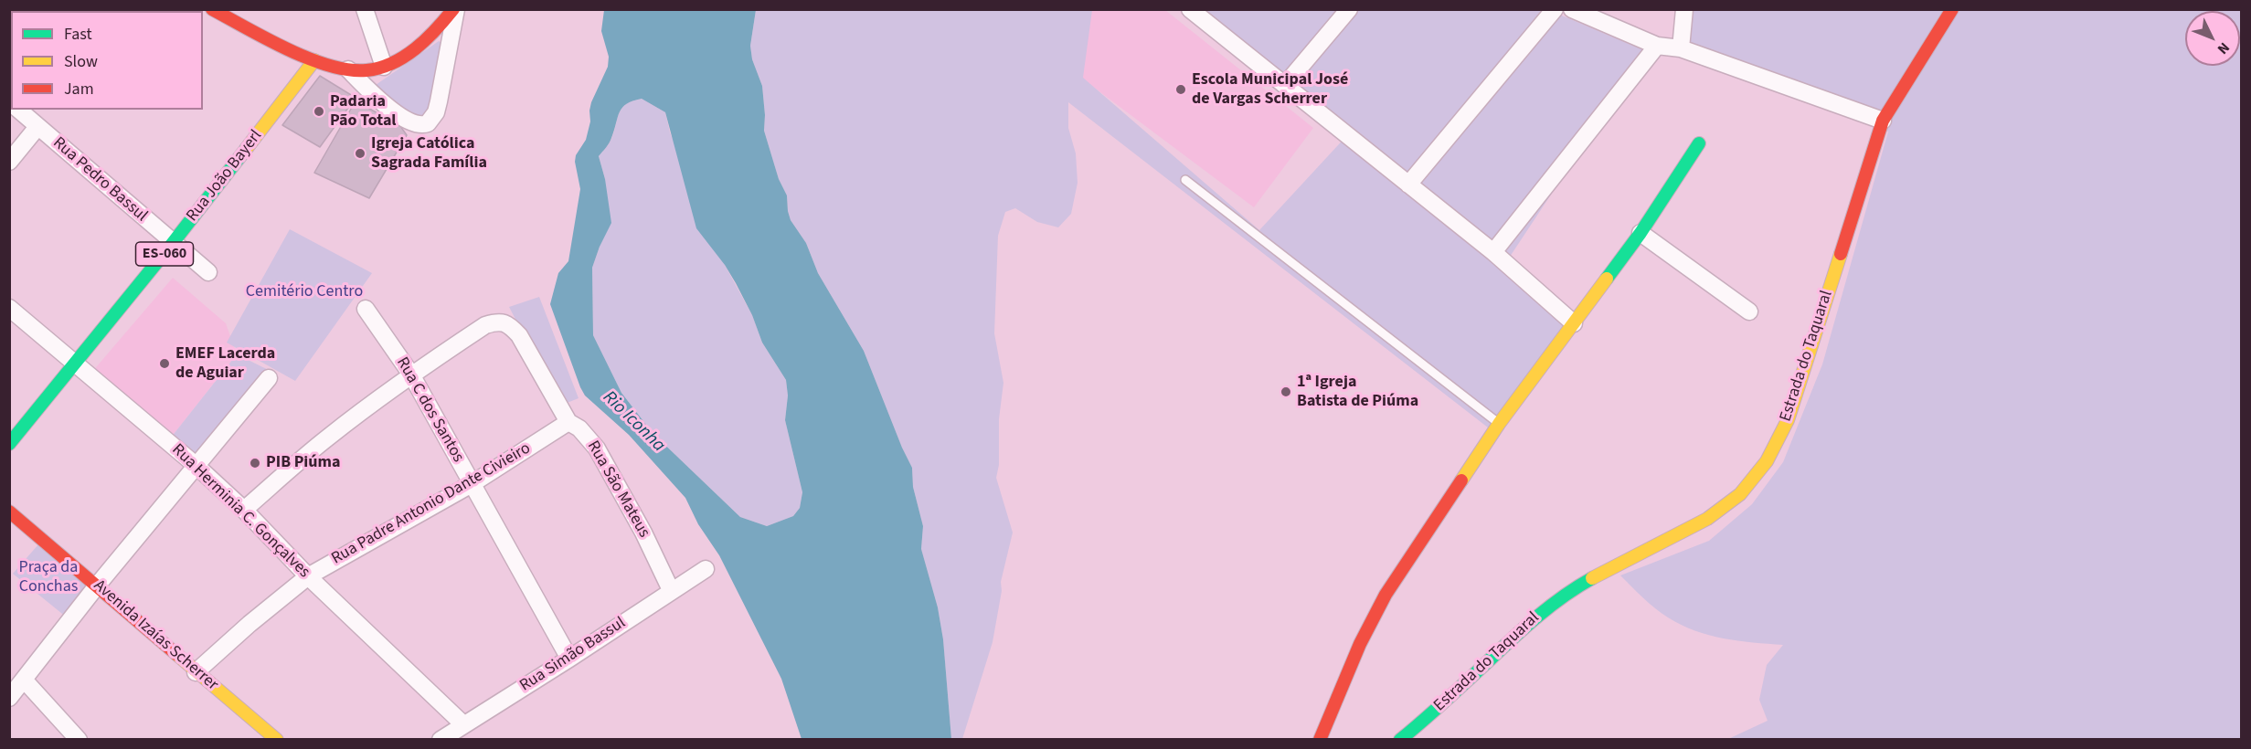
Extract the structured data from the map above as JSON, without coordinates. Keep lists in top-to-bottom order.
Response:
{
  "streets": {
    "street": [
      "Rua João Bayerl",
      "Rua Pedro Bassul",
      "ES-060",
      "Estrada do Taquaral",
      "Rua C dos Santos",
      "Rua São Mateus",
      "Rua Padre Antonio Dante Civieiro",
      "Rua Herminia C. Gonçalves",
      "Avenida Izaías Scherrer",
      "Rua Simão Bassul"
    ]
  },
  "crossings": [
    ["Rua João Bayerl", "Rua Pedro Bassul"],
    ["Rua João Bayerl", "Rua Herminia C. Gonçalves"],
    ["Rua C dos Santos", "Rua São Mateus"],
    ["Rua C dos Santos", "Rua Padre Antonio Dante Civieiro"],
    ["Rua C dos Santos", "Rua Simão Bassul"],
    ["Rua São Mateus", "Rua Padre Antonio Dante Civieiro"],
    ["Rua São Mateus", "Rua Simão Bassul"],
    ["Rua Padre Antonio Dante Civieiro", "Rua Herminia C. Gonçalves"],
    ["Rua Padre Antonio Dante Civieiro", "Avenida Izaías Scherrer"],
    ["Rua Herminia C. Gonçalves", "Rua Simão Bassul"]
  ],
  "water": ["Rio Iconha"],
  "parks": ["Cemitério Centro", "Praça da Conchas"],
  "places": [
    "Escola Municipal José de Vargas Scherrer",
    "Padaria Pão Total",
    "Igreja Católica Sagrada Família",
    "EMEF Lacerda de Aguiar",
    "1ª Igreja Batista de Piúma",
    "PIB Piúma"
  ],
  "legend": ["Fast", "Slow", "Jam"],
  "north": "bottom right"
}
